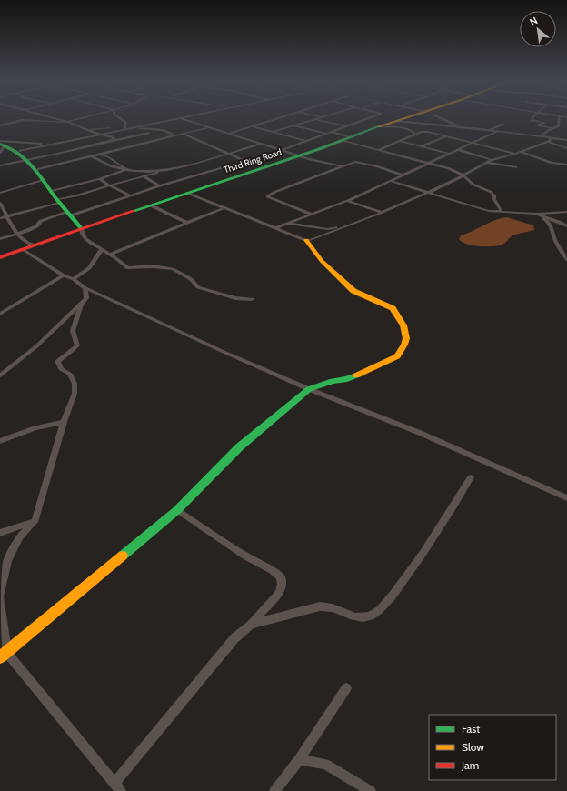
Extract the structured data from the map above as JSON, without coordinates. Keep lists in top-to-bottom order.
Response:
{
  "streets": {
    "street": ["Third Ring Road"]
  },
  "legend": ["Fast", "Slow", "Jam"],
  "north": "top left"
}
